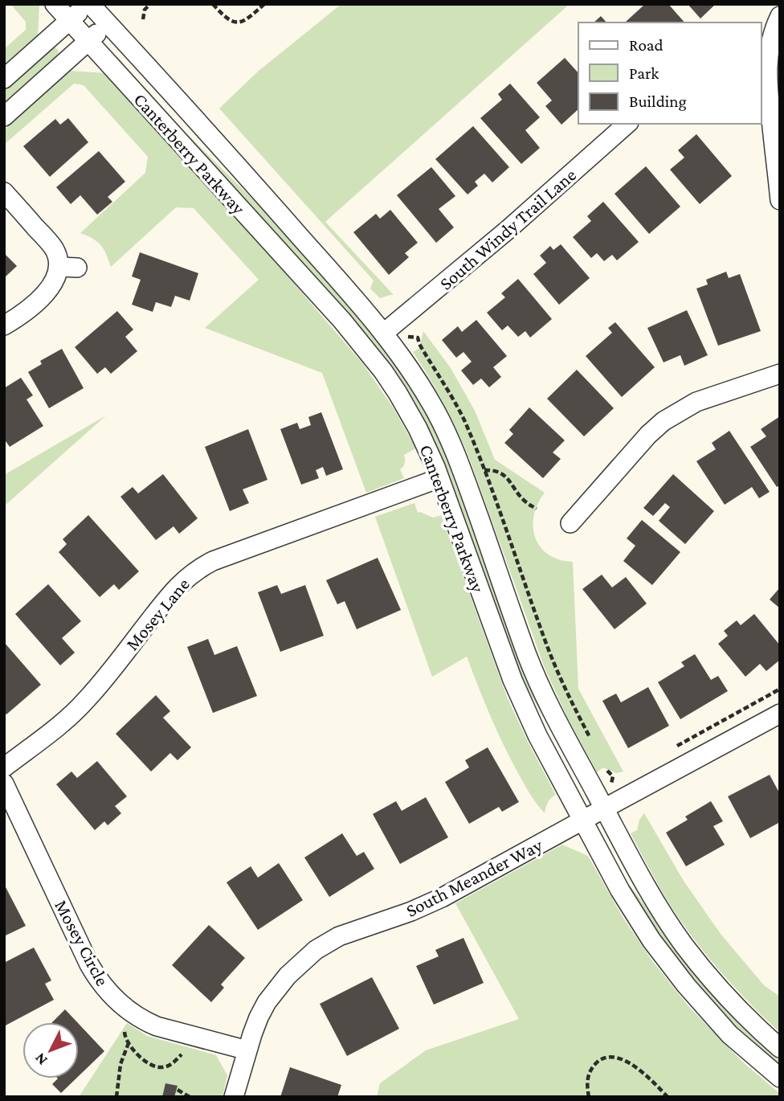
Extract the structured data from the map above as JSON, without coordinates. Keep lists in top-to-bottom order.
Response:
{
  "streets": {
    "street": [
      "Canterberry Parkway",
      "South Windy Trail Lane",
      "Mosey Lane",
      "South Meander Way",
      "Mosey Circle"
    ]
  },
  "crossings": [
    ["Canterberry Parkway", "South Windy Trail Lane"],
    ["Canterberry Parkway", "Mosey Lane"],
    ["Canterberry Parkway", "South Meander Way"],
    ["South Meander Way", "Mosey Circle"]
  ],
  "legend": ["Road", "Park", "Building"],
  "north": "bottom left"
}
